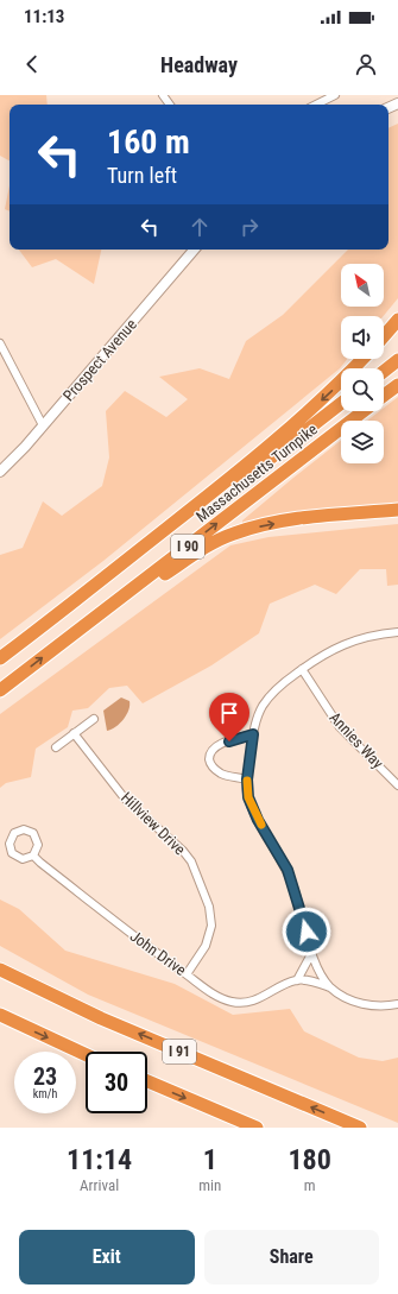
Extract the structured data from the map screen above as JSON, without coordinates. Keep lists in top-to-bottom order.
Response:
{
  "streets": {
    "highway": ["Massachusetts Turnpike", "I 90", "I 91"],
    "street": [
      "Prospect Avenue",
      "Annies Way",
      "Hillview Drive",
      "John Drive"
    ]
  },
  "crossings": [
    ["Hillview Drive", "John Drive"]
  ],
  "north": "top left",
  "page": {
    "status": "11:13",
    "header": "Headway",
    "turn": ["160 m", "Turn left"],
    "speed": "23 km/h",
    "limit": "30",
    "eta": [
      "11:14",
      "Arrival",
      "1",
      "min",
      "180",
      "m"
    ],
    "buttons": ["Exit", "Share"]
  }
}
